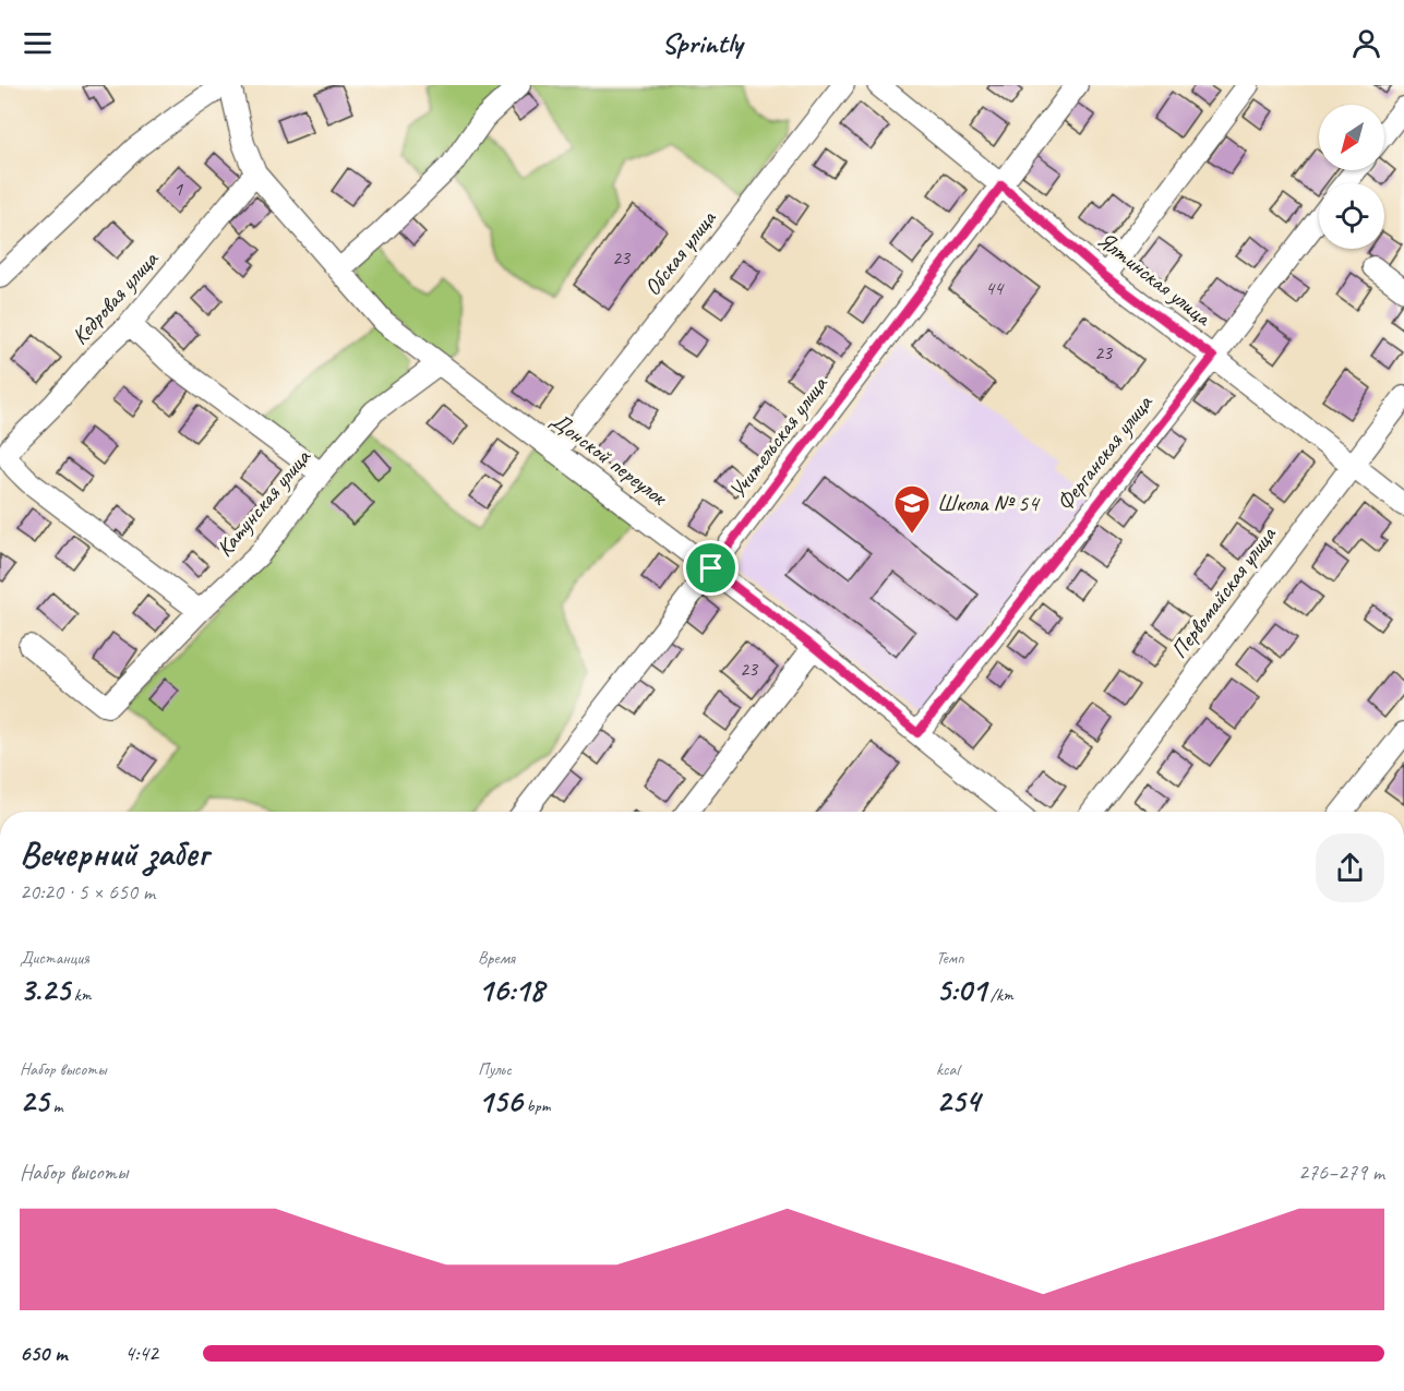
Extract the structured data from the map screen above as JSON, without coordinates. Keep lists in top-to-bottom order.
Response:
{
  "streets": {
    "street": [
      "Обская улица",
      "Ялтинская улица",
      "Кедровая улица",
      "Учительская улица",
      "Ферганская улица",
      "Донской переулок",
      "Катунская улица",
      "Первомайская улица"
    ]
  },
  "crossings": [
    ["Обская улица", "Донской переулок"],
    ["Ялтинская улица", "Учительская улица"],
    ["Ялтинская улица", "Ферганская улица"],
    ["Ялтинская улица", "Первомайская улица"],
    ["Кедровая улица", "Донской переулок"],
    ["Кедровая улица", "Катунская улица"],
    ["Учительская улица", "Донской переулок"],
    ["Ферганская улица", "Донской переулок"],
    ["Донской переулок", "Катунская улица"]
  ],
  "places": {
    "school or university": ["Школа № 54"]
  },
  "house_numbers": [
    "1",
    "23",
    "44",
    "23",
    "23"
  ],
  "north": "bottom left",
  "page": {
    "header": "Sprintly",
    "heading": ["Вечерний забег", "20:20 · 5 × 650 m"],
    "stats": [
      ["Дистанция", "3.25 km"],
      ["Время", "16:18"],
      ["Темп", "5:01 /km"],
      ["Набор высоты", "25 m"],
      ["Пульс", "156 bpm"],
      ["kcal", "254"]
    ],
    "chart": ["Набор высоты", "276–279 m"],
    "list": [
      {
        "name": "650 m",
        "note": "4:42"
      }
    ]
  }
}
